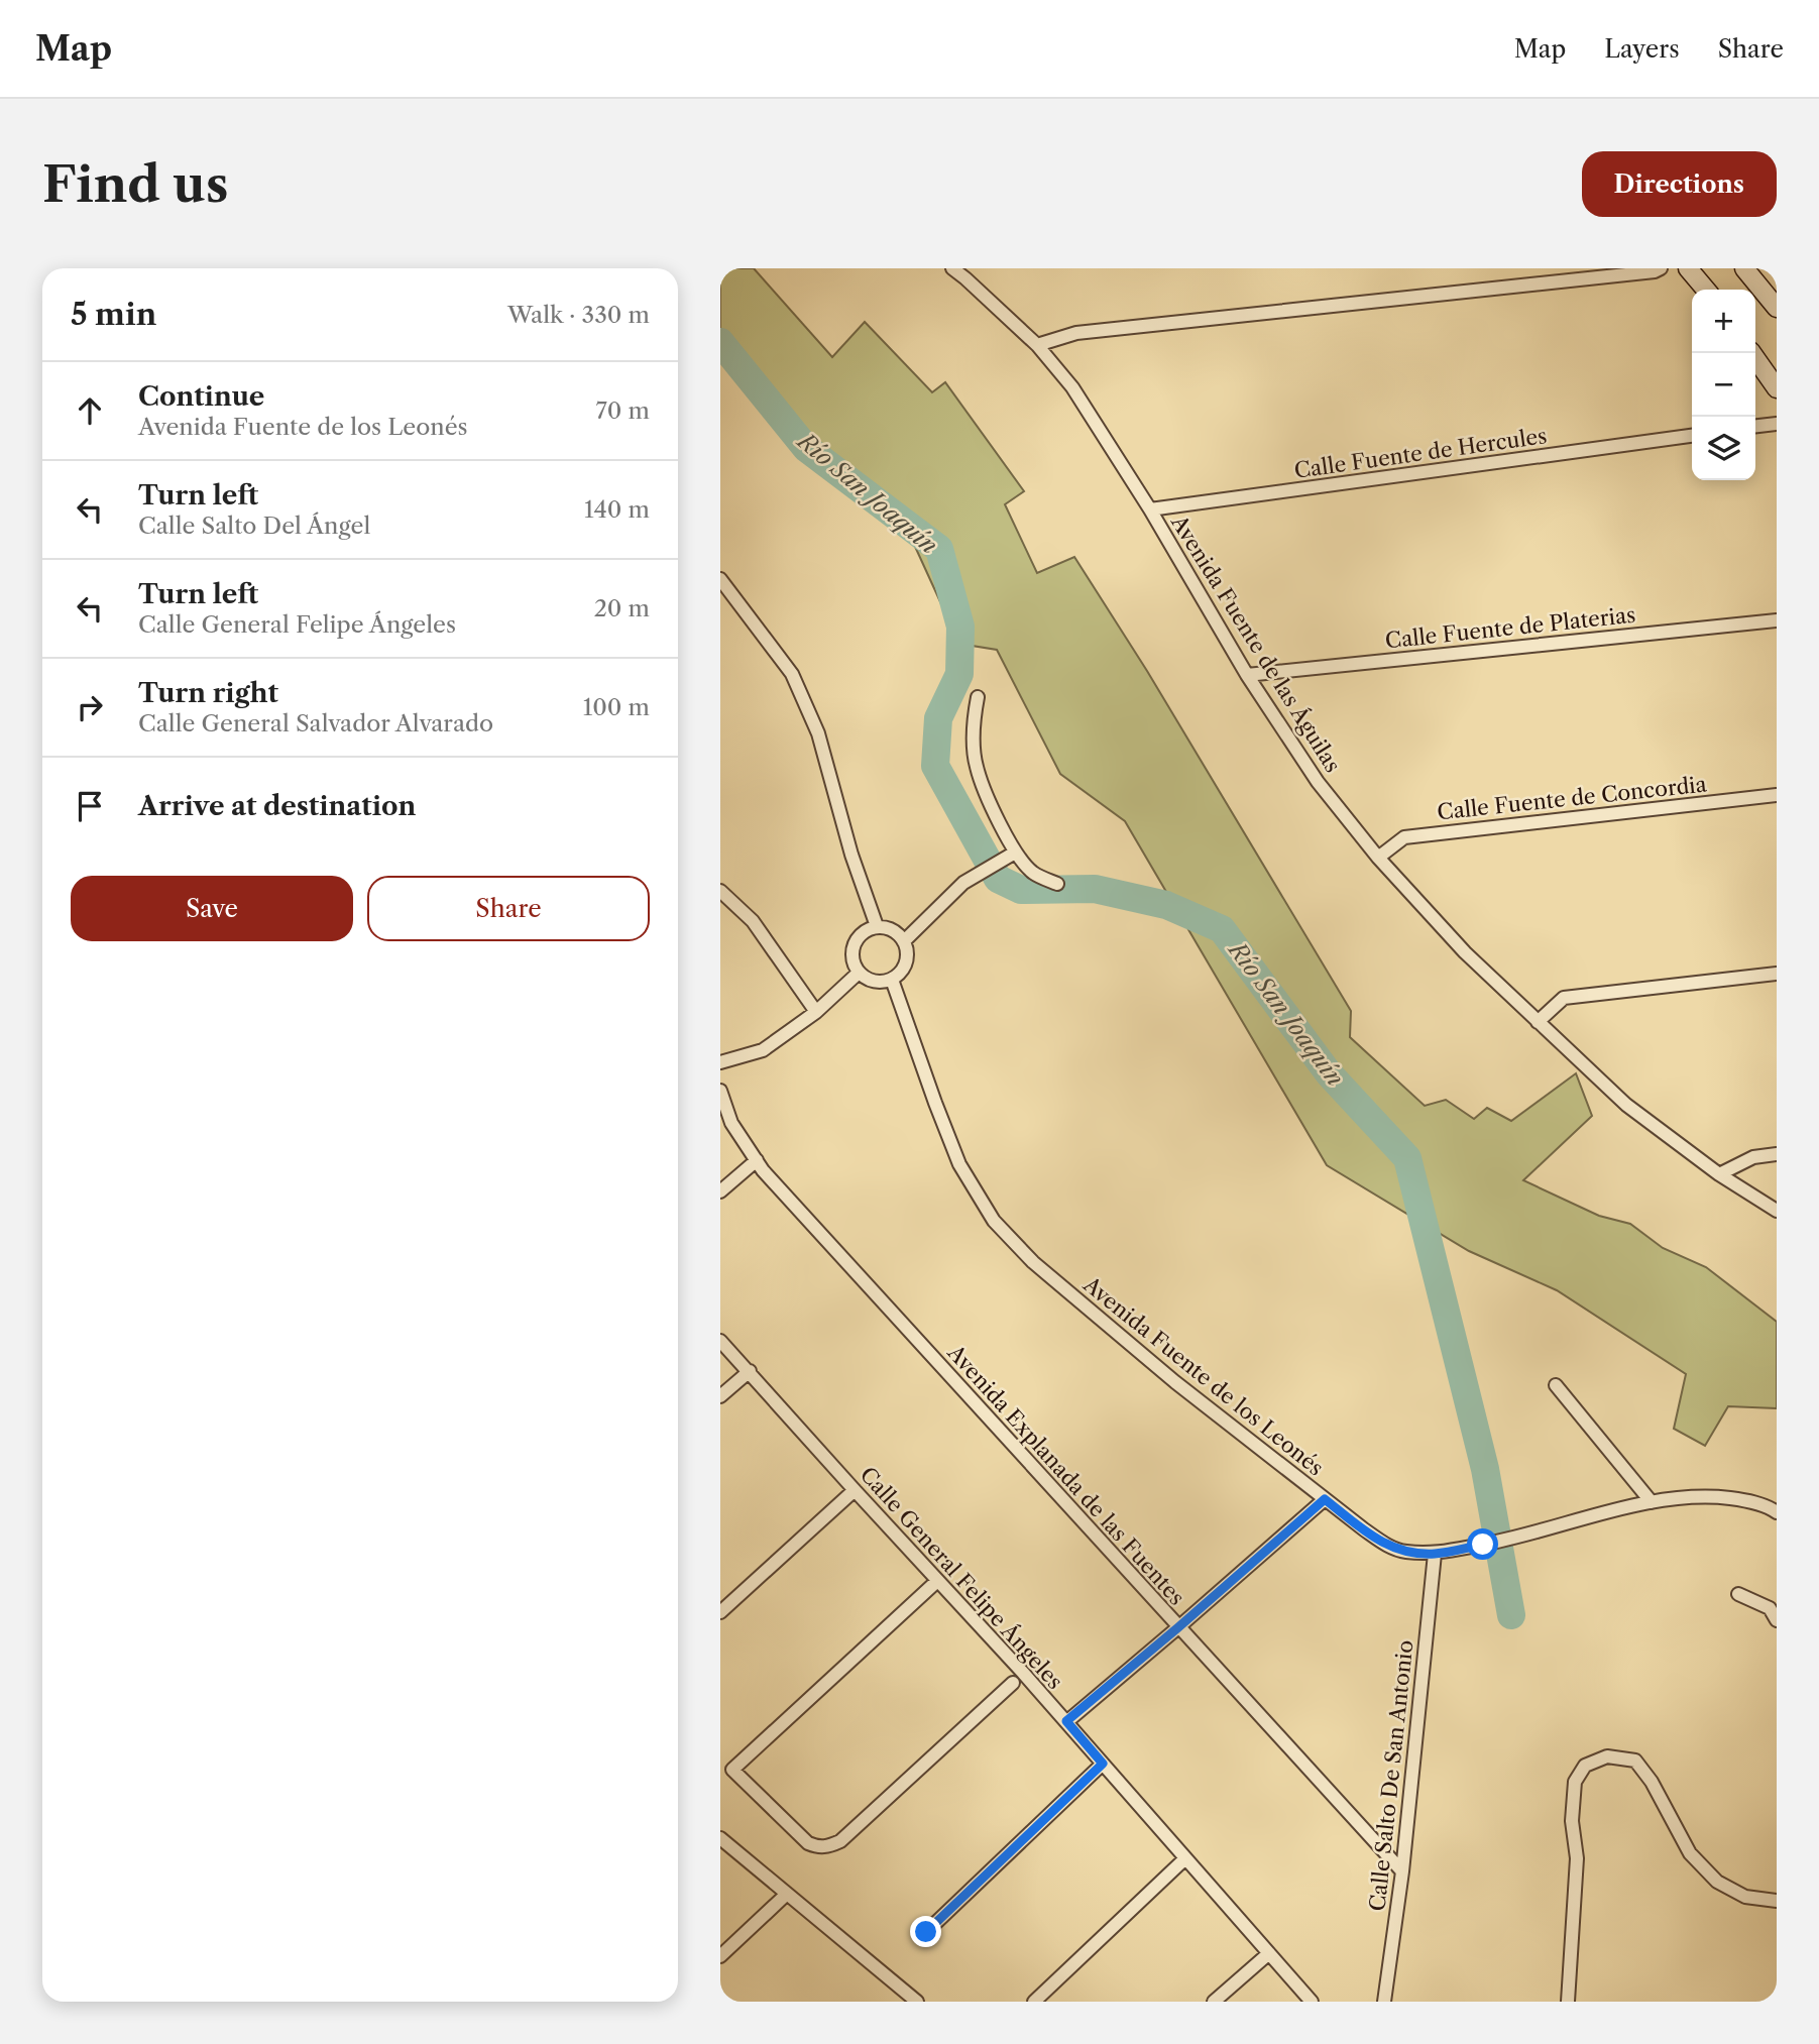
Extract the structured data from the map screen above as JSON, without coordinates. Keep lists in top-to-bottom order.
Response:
{
  "streets": {
    "street": [
      "Calle Fuente de Hercules",
      "Calle Fuente de Platerias",
      "Avenida Fuente de las Águilas",
      "Calle Fuente de Concordia",
      "Avenida Fuente de los Leonés",
      "Avenida Explanada de las Fuentes",
      "Calle General Felipe Ángeles",
      "Calle Salto De San Antonio"
    ]
  },
  "crossings": [
    ["Calle Fuente de Hercules", "Avenida Fuente de las Águilas"],
    ["Calle Fuente de Platerias", "Avenida Fuente de las Águilas"],
    ["Avenida Fuente de las Águilas", "Calle Fuente de Concordia"],
    ["Avenida Fuente de los Leonés", "Calle Salto De San Antonio"],
    ["Avenida Explanada de las Fuentes", "Calle Salto De San Antonio"]
  ],
  "water": ["Río San Joaquín"],
  "page": {
    "header": "Map",
    "nav": ["Map", "Layers", "Share"],
    "buttons": [
      "Directions",
      ["Save", "Share"]
    ],
    "title": "Find us",
    "heading": ["5 min", "Walk · 330 m"],
    "map_buttons": ["+", "−"],
    "list": [
      ["Continue", "Avenida Fuente de los Leonés", "70 m"],
      ["Turn left", "Calle Salto Del Ángel", "140 m"],
      ["Turn left", "Calle General Felipe Ángeles", "20 m"],
      ["Turn right", "Calle General Salvador Alvarado", "100 m"],
      "Arrive at destination"
    ]
  }
}
